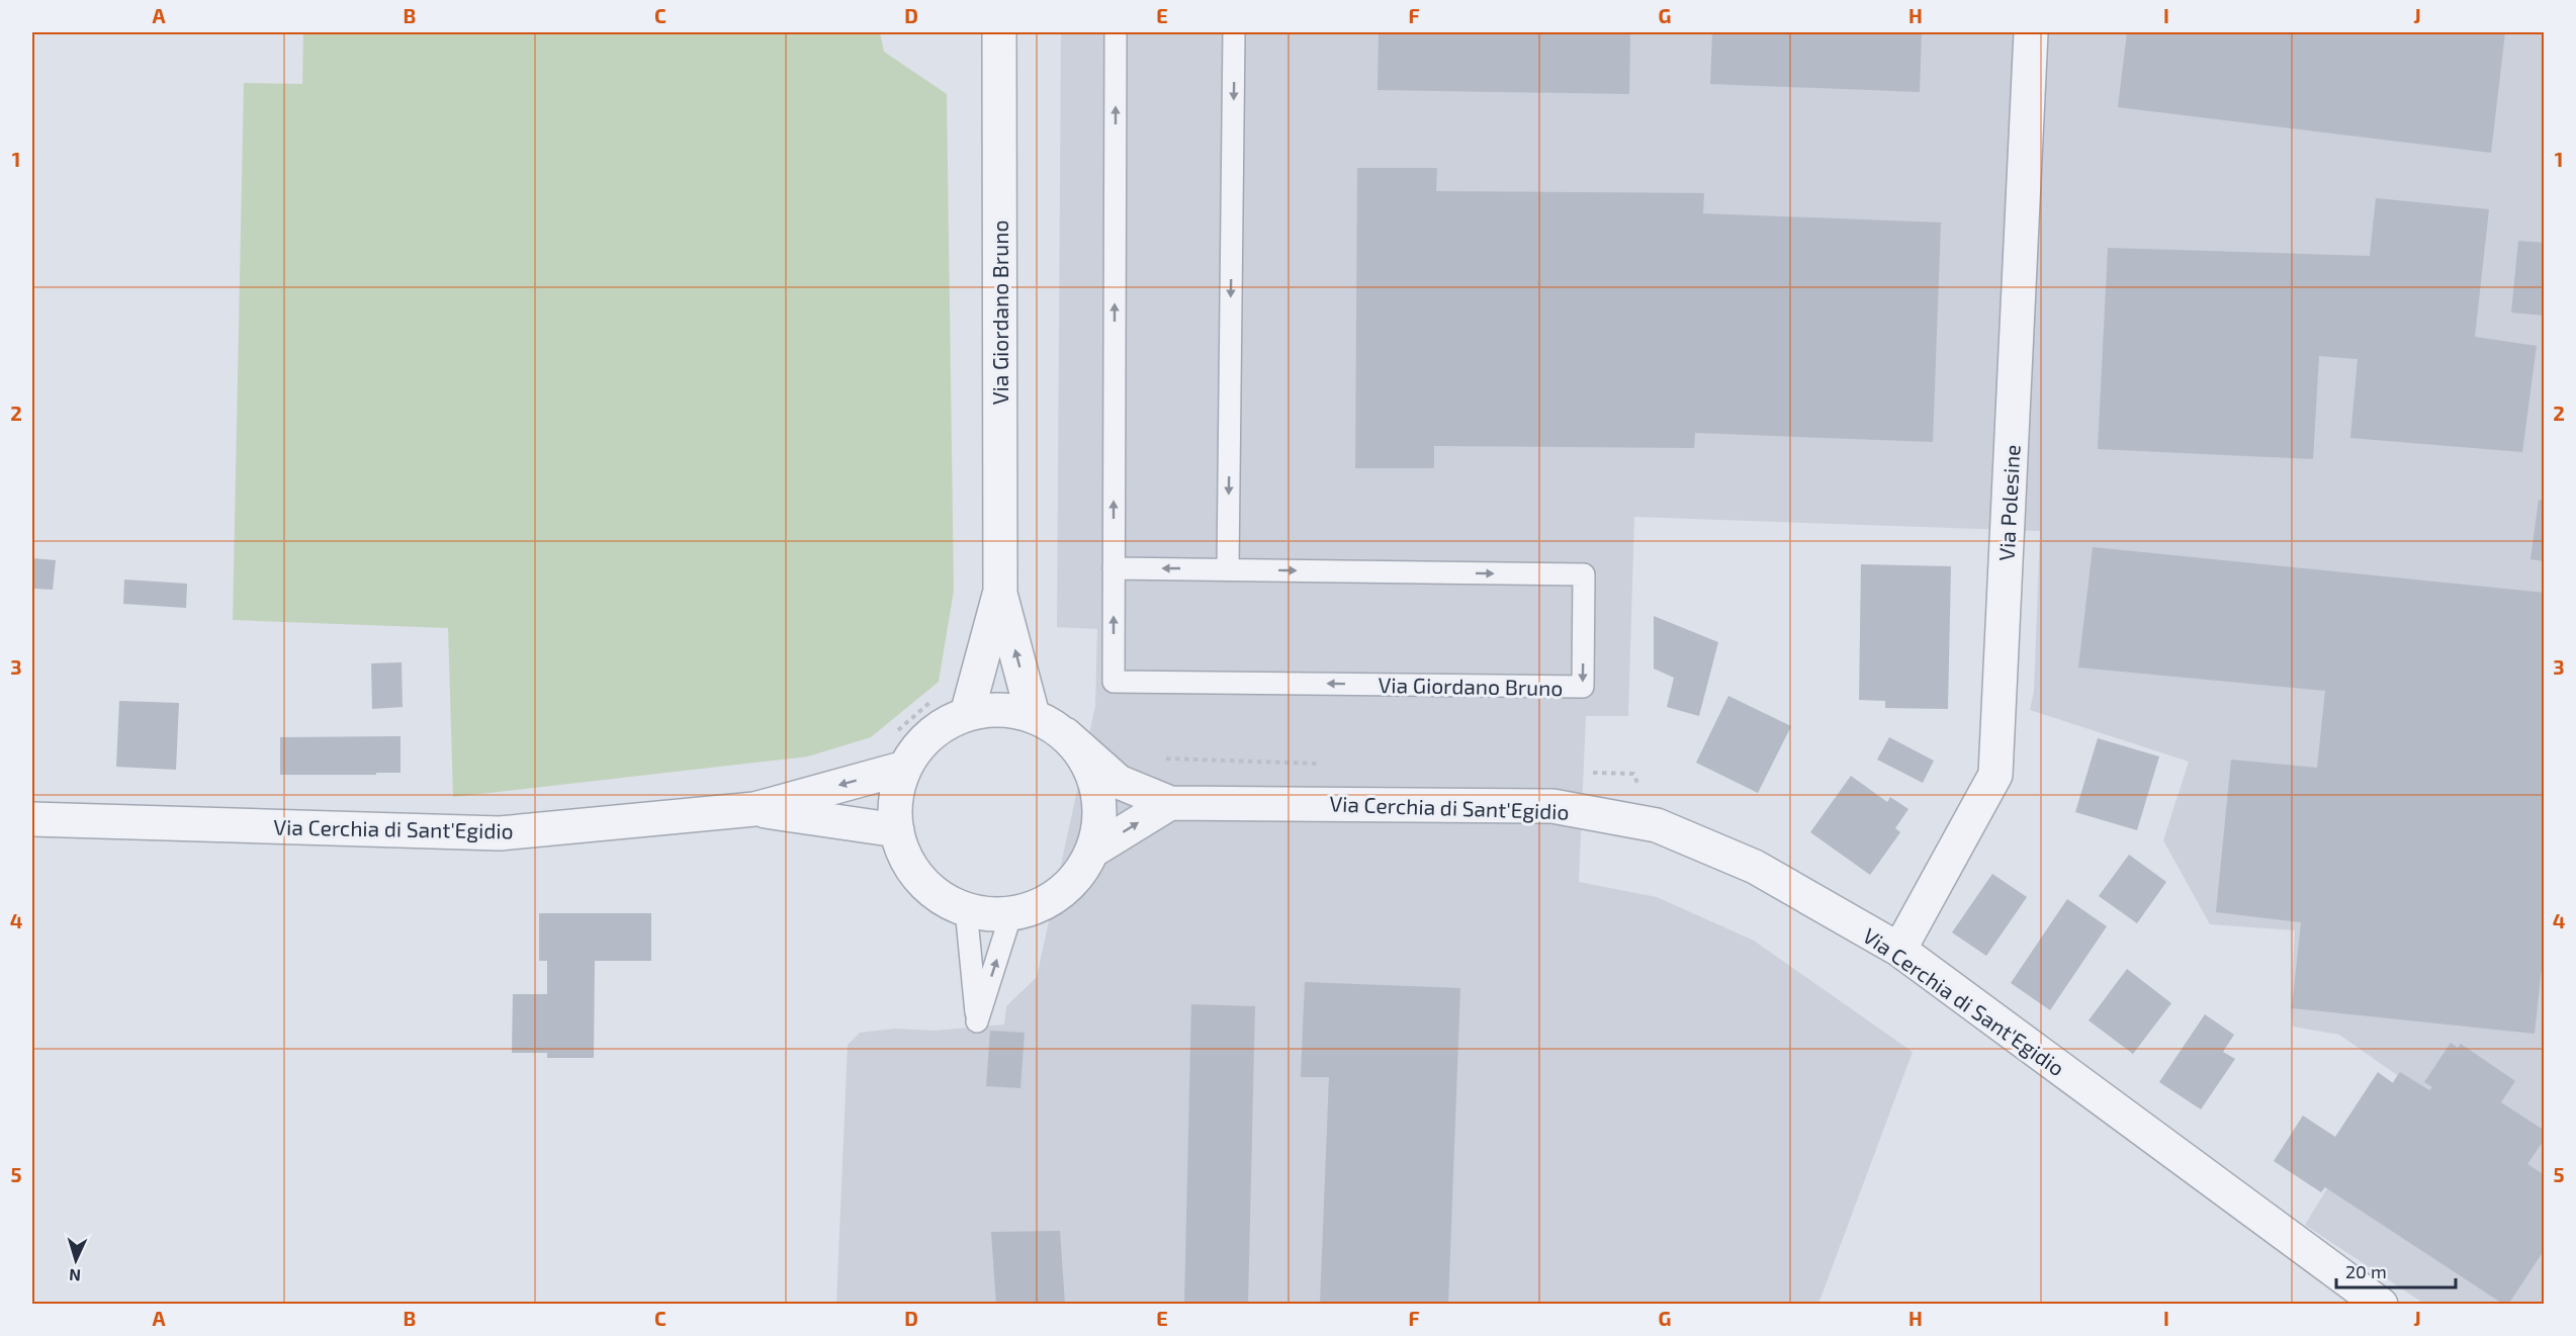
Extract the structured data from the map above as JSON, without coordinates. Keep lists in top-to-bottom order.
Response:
{
  "streets": {
    "street": ["Via Giordano Bruno", "Via Polesine", "Via Cerchia di Sant'Egidio"]
  },
  "crossings": [
    ["Via Giordano Bruno", "Via Cerchia di Sant'Egidio"],
    ["Via Polesine", "Via Cerchia di Sant'Egidio"]
  ],
  "scale_bar": "20 m",
  "north": "bottom",
  "grid": {
    "columns": [
      "A",
      "B",
      "C",
      "D",
      "E",
      "F",
      "G",
      "H",
      "I",
      "J"
    ],
    "rows": [
      "1",
      "2",
      "3",
      "4",
      "5"
    ]
  }
}
